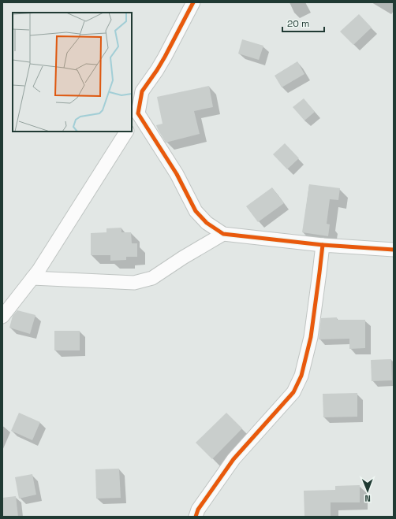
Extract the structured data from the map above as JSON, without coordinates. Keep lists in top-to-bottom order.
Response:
{
  "scale_bar": "20 m",
  "north": "bottom"
}
